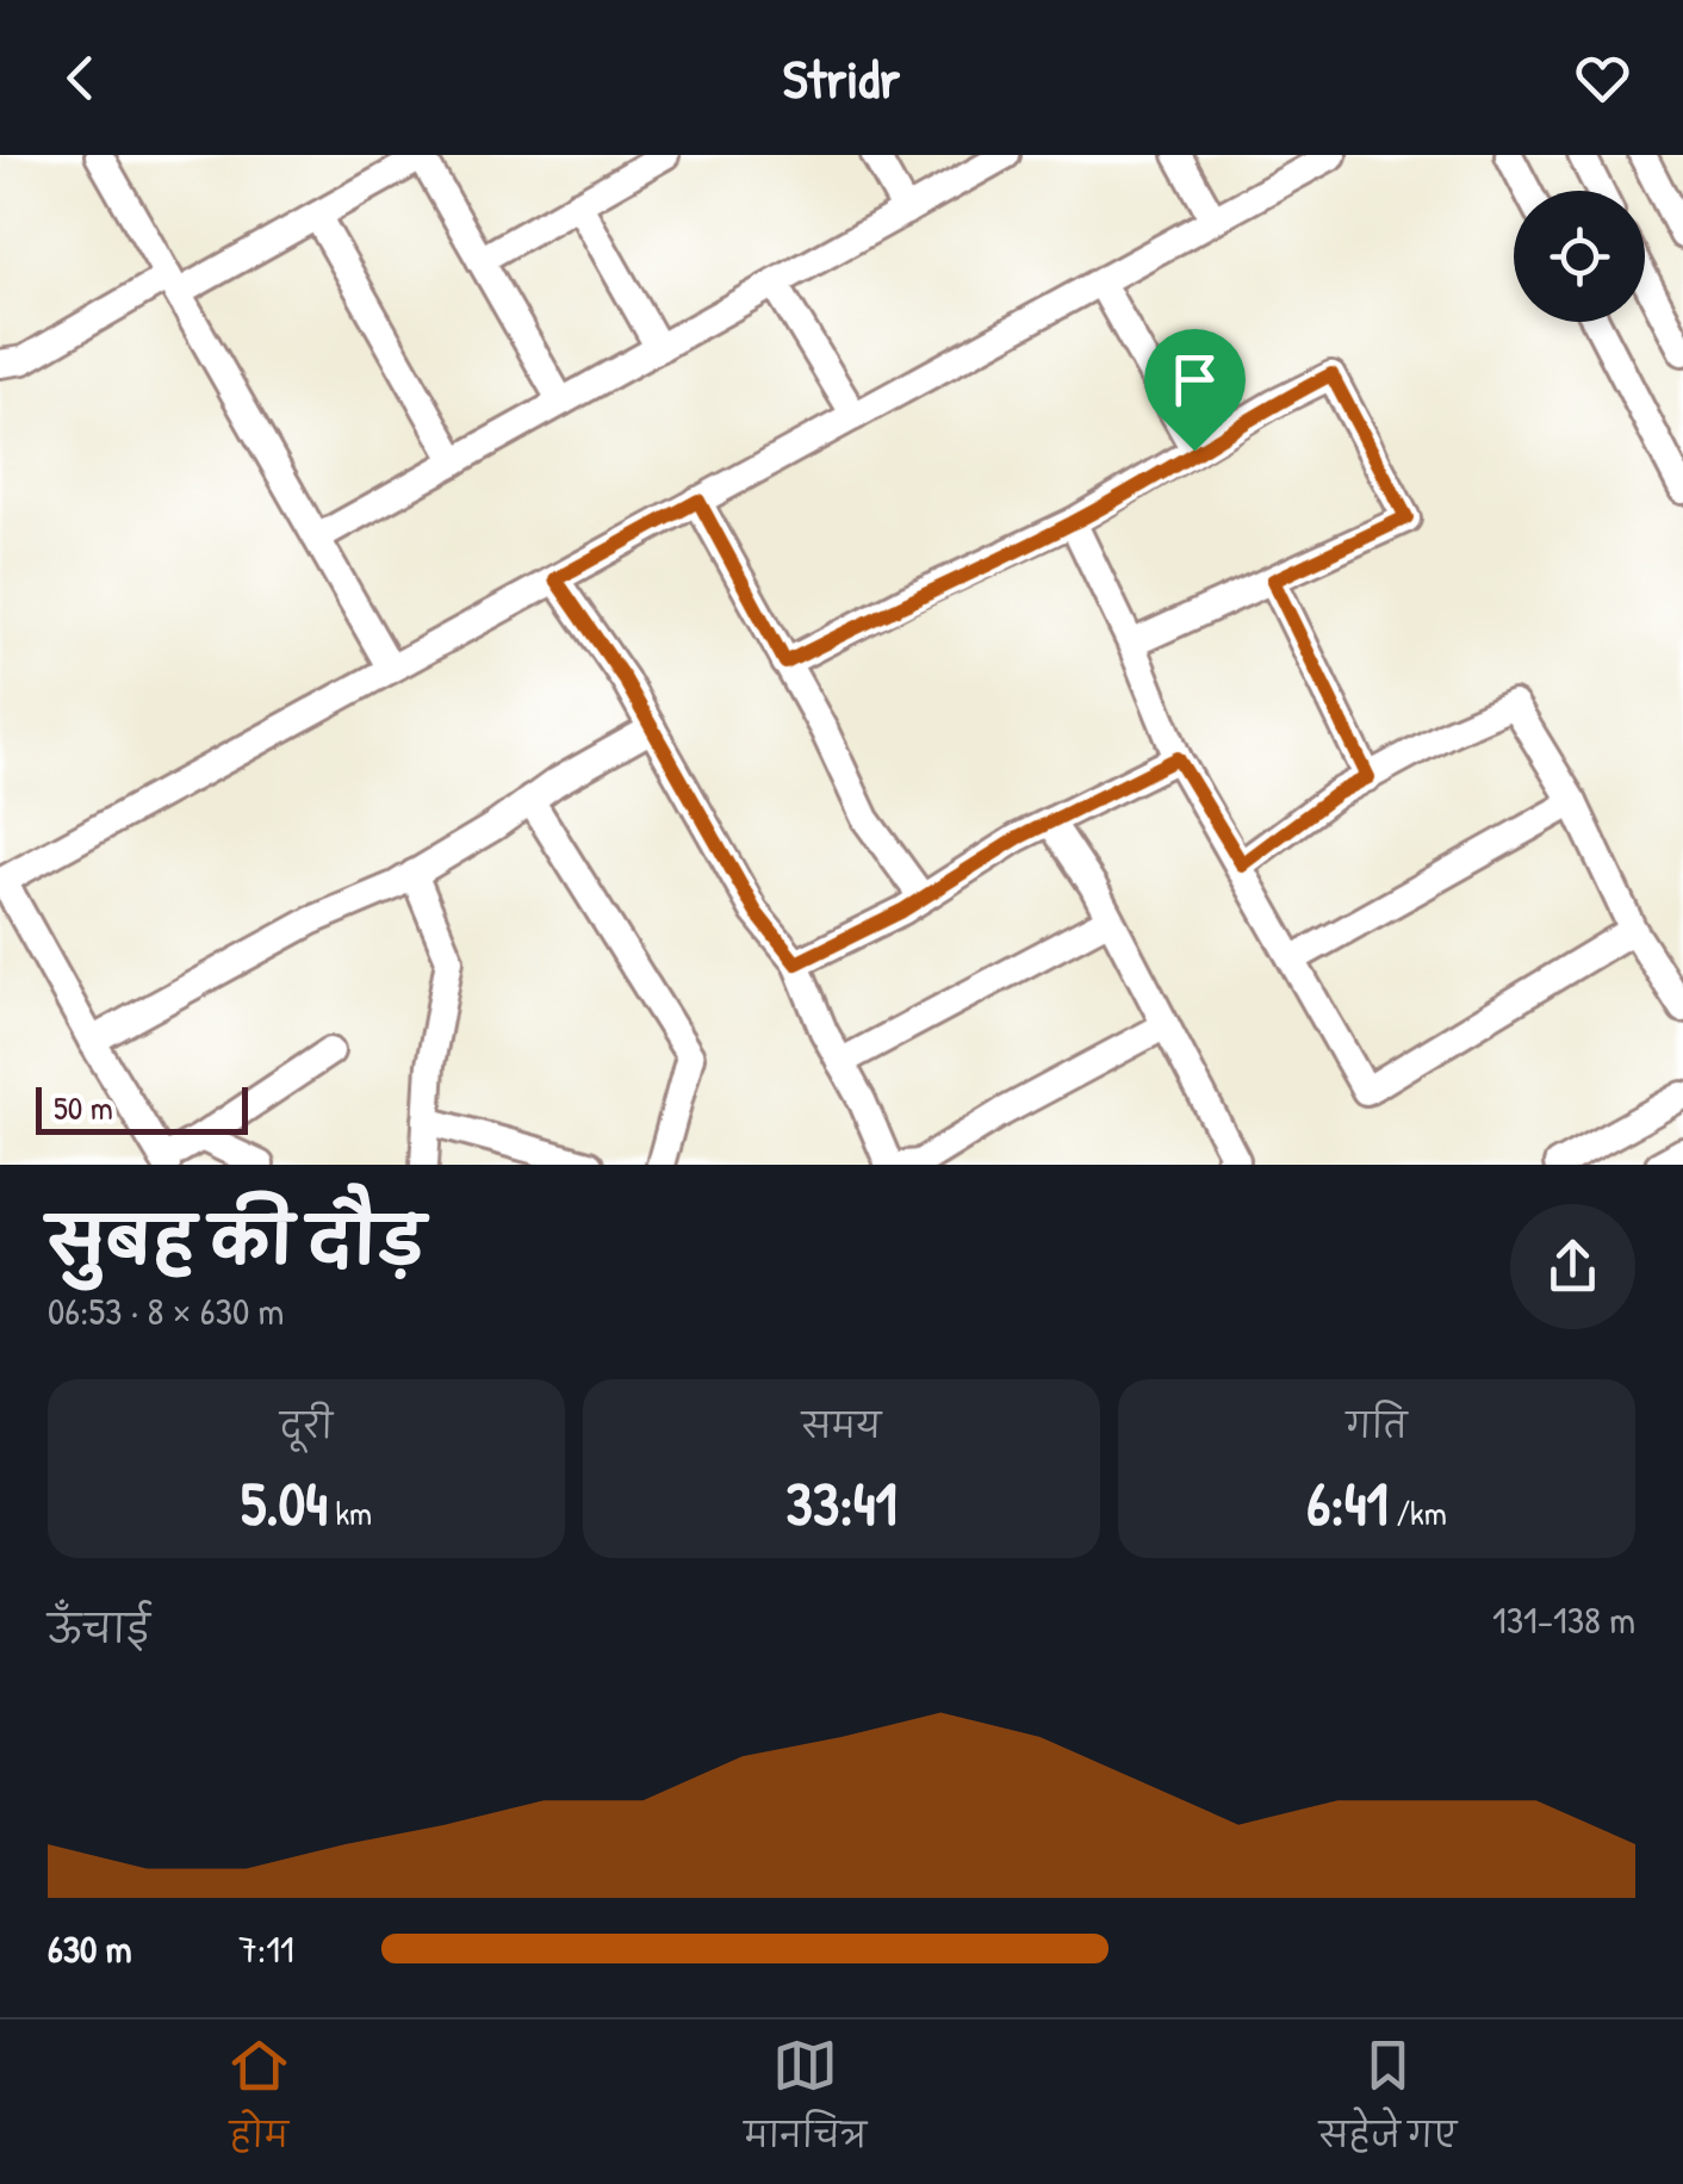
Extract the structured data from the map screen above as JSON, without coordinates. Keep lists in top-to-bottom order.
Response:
{
  "scale_bar": "50 m",
  "page": {
    "header": "Stridr",
    "scale": "50 m",
    "heading": ["सुबह की दौड़", "06:53 · 8 × 630 m"],
    "stats": [
      ["दूरी", "5.04 km"],
      ["समय", "33:41"],
      ["गति", "6:41 /km"]
    ],
    "chart": ["ऊँचाई", "131–138 m"],
    "list": [
      {
        "name": "630 m",
        "note": "7:11"
      }
    ],
    "tabs": ["होम", "मानचित्र", "सहेजे गए"]
  }
}
